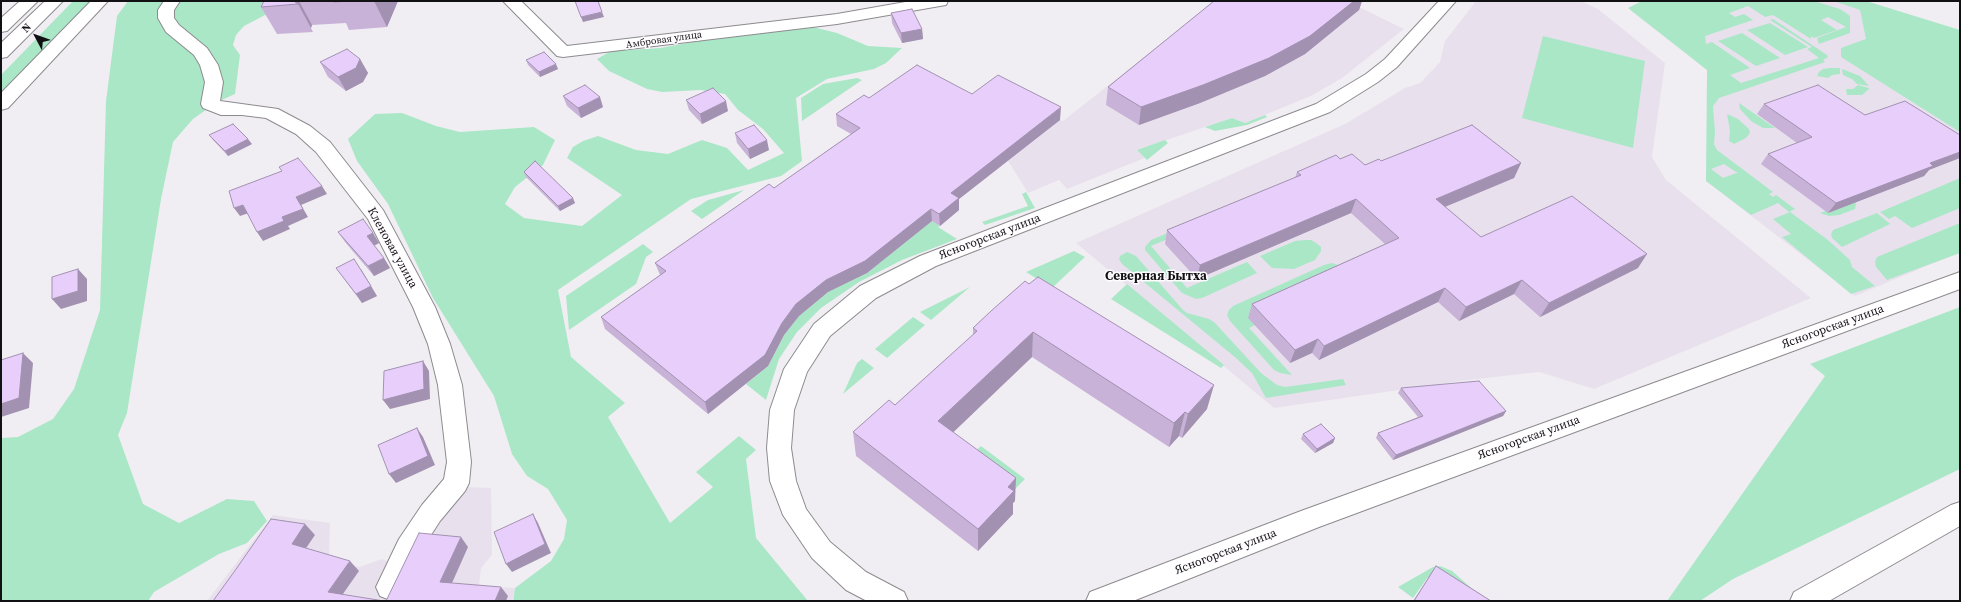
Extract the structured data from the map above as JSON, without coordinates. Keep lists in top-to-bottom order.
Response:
{
  "streets": {
    "street": ["Амбровая улица", "Ясногорская улица", "Кленовая улица"]
  },
  "districts": ["Северная Бытха"],
  "north": "top left"
}
